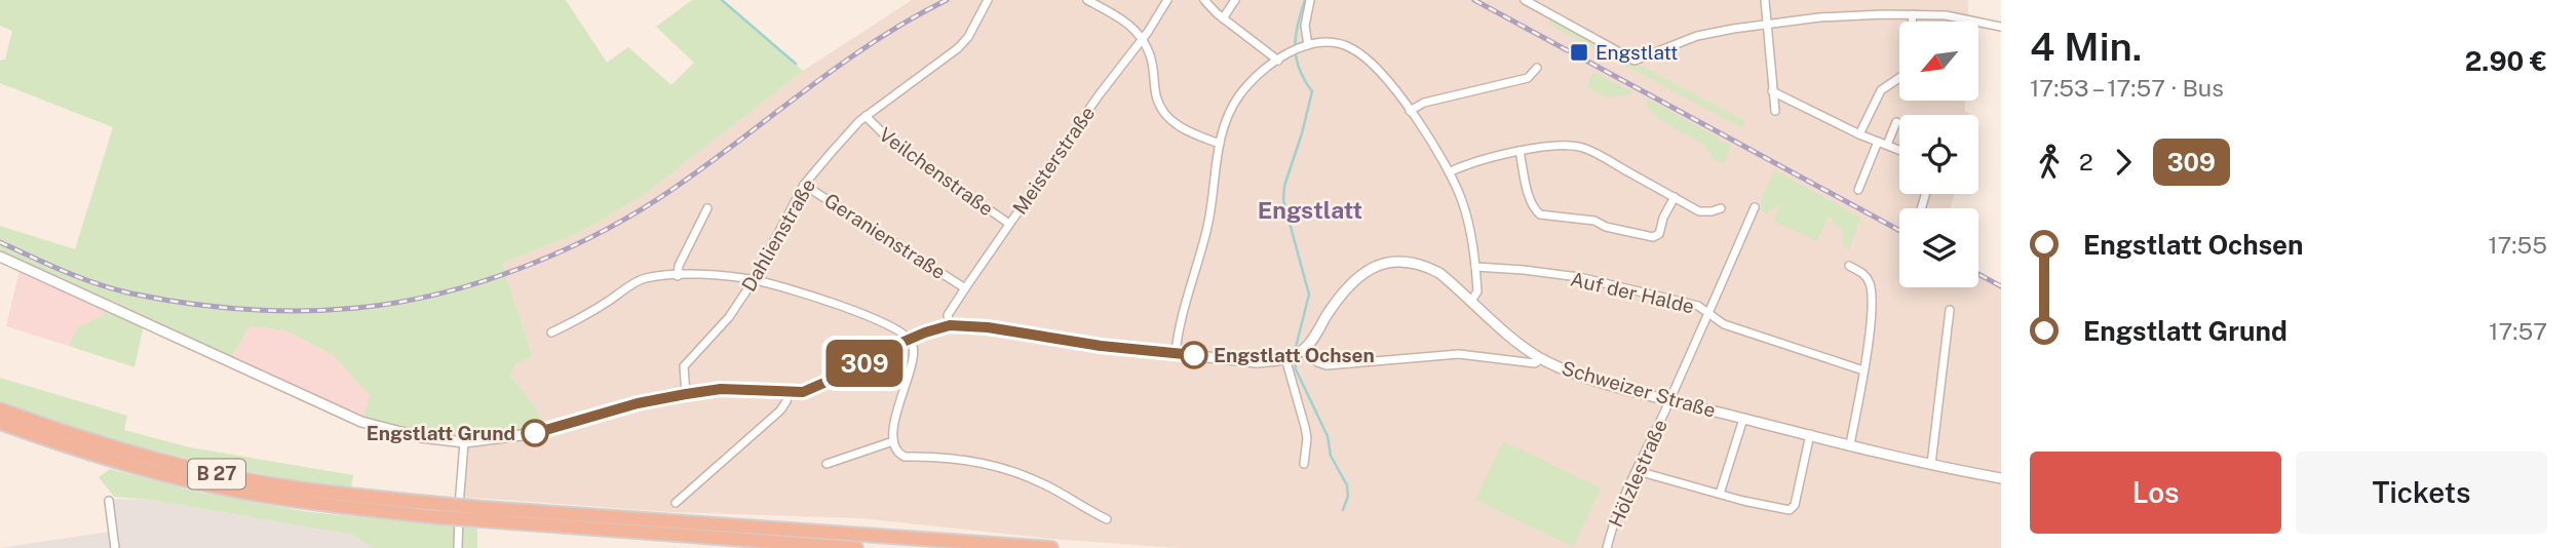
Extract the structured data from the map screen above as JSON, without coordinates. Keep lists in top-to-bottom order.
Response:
{
  "streets": {
    "highway": ["B 27"],
    "street": [
      "Meisterstraße",
      "Veilchenstraße",
      "Dahlienstraße",
      "Geranienstraße",
      "Auf der Halde",
      "Schweizer Straße",
      "Hölzlestraße"
    ]
  },
  "crossings": [
    ["Meisterstraße", "Veilchenstraße"],
    ["Meisterstraße", "Geranienstraße"],
    ["Veilchenstraße", "Dahlienstraße"],
    ["Dahlienstraße", "Geranienstraße"],
    ["Auf der Halde", "Hölzlestraße"],
    ["Schweizer Straße", "Hölzlestraße"]
  ],
  "districts": ["Engstlatt"],
  "places": {
    "transit": ["Engstlatt"],
    "other": ["Engstlatt Ochsen", "Engstlatt Grund"]
  },
  "lines": ["bus line 309"],
  "north": "bottom left",
  "page": {
    "on_map": "309",
    "heading": ["4 Min.", "17:53 – 17:57 · Bus", "2.90 €"],
    "legs": ["2", "309"],
    "list": [
      {
        "name": "Engstlatt Ochsen",
        "value": "17:55"
      },
      {
        "name": "Engstlatt Grund",
        "value": "17:57"
      }
    ],
    "buttons": ["Los", "Tickets"]
  }
}
